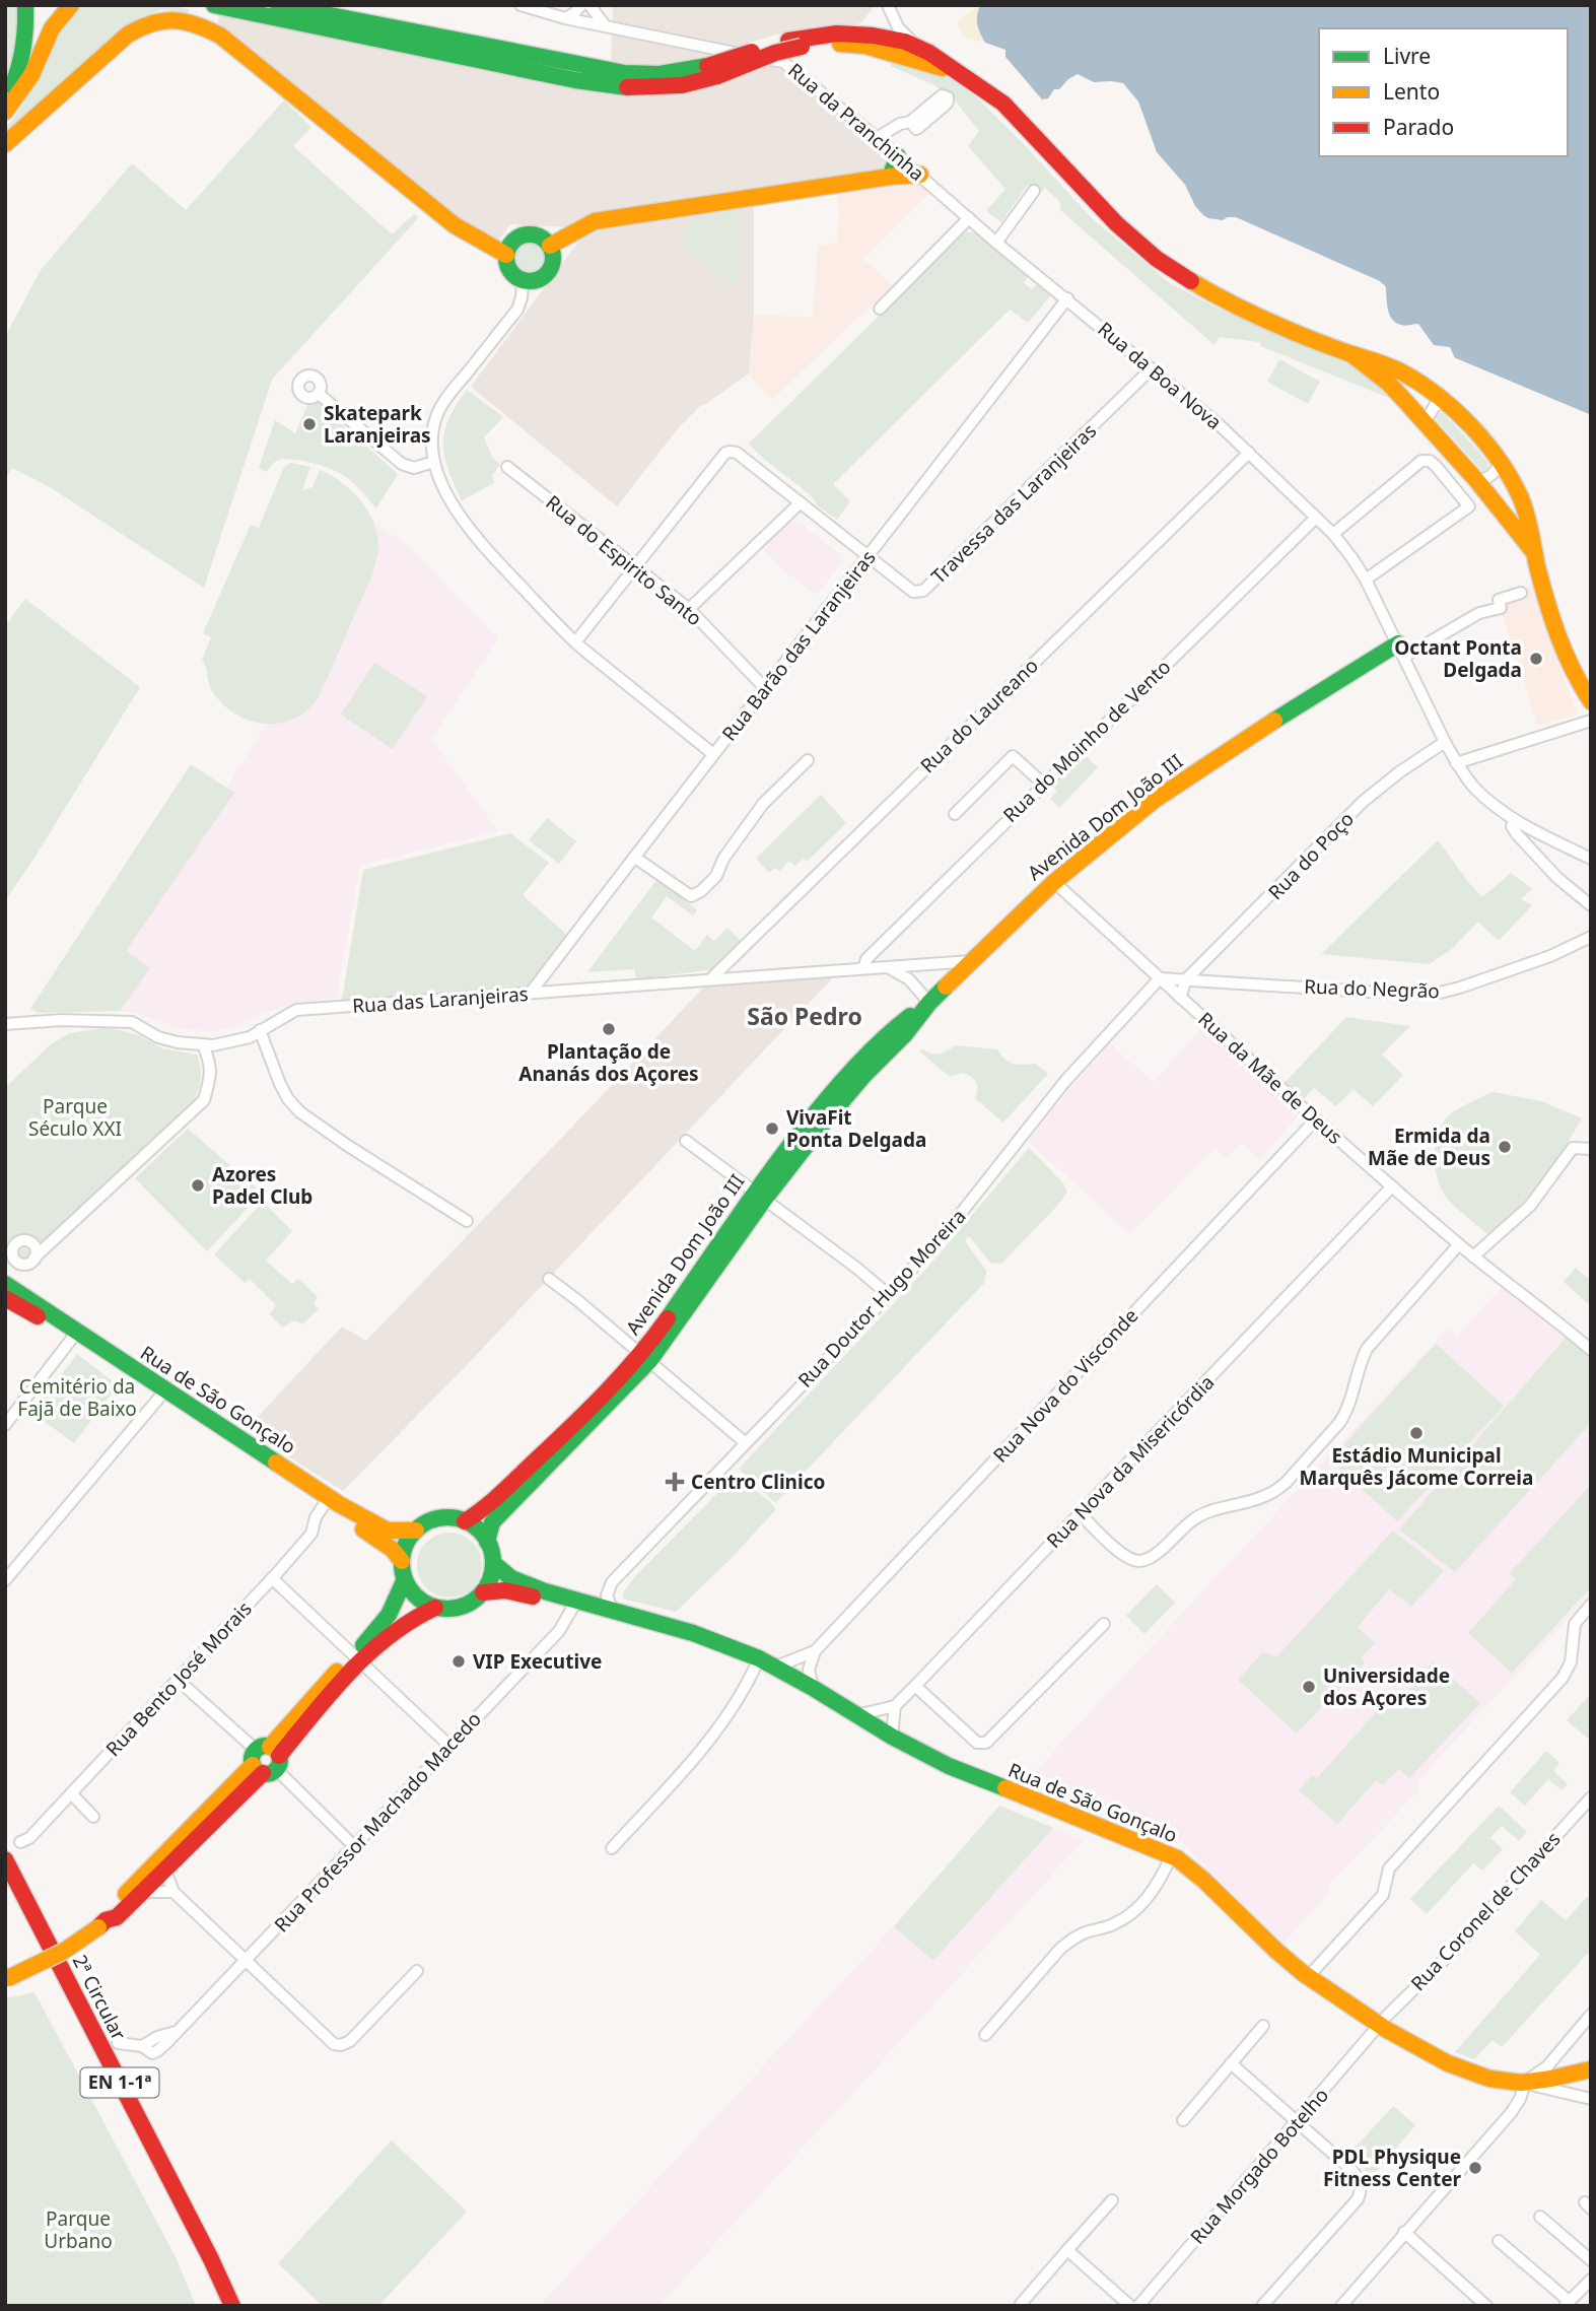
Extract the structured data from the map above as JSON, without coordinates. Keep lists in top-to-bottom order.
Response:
{
  "streets": {
    "main road": [
      "Avenida Dom João III",
      "Rua de São Gonçalo",
      "2ª Circular",
      "EN 1-1ª"
    ],
    "street": [
      "Rua da Pranchinha",
      "Rua da Boa Nova",
      "Travessa das Laranjeiras",
      "Rua do Espirito Santo",
      "Rua Barão das Laranjeiras",
      "Rua do Laureano",
      "Rua do Moinho de Vento",
      "Rua do Poço",
      "Rua do Negrão",
      "Rua das Laranjeiras",
      "Rua da Mãe de Deus",
      "Rua Doutor Hugo Moreira",
      "Rua Nova do Visconde",
      "Rua Nova da Misericórdia",
      "Rua Bento José Morais",
      "Rua Professor Machado Macedo",
      "Rua Coronel de Chaves",
      "Rua Morgado Botelho"
    ]
  },
  "crossings": [
    ["Rua da Pranchinha", "Rua da Boa Nova"],
    ["Rua da Boa Nova", "Travessa das Laranjeiras"],
    ["Rua da Boa Nova", "Rua Barão das Laranjeiras"],
    ["Rua da Boa Nova", "Rua do Laureano"],
    ["Rua da Boa Nova", "Rua do Moinho de Vento"],
    ["Rua da Boa Nova", "Avenida Dom João III"],
    ["Rua da Boa Nova", "Rua do Poço"],
    ["Travessa das Laranjeiras", "Rua do Espirito Santo"],
    ["Travessa das Laranjeiras", "Rua Barão das Laranjeiras"],
    ["Rua do Espirito Santo", "Rua Barão das Laranjeiras"],
    ["Rua Barão das Laranjeiras", "Rua das Laranjeiras"],
    ["Rua do Laureano", "Rua das Laranjeiras"],
    ["Rua do Moinho de Vento", "Rua das Laranjeiras"],
    ["Avenida Dom João III", "Rua das Laranjeiras"],
    ["Avenida Dom João III", "Rua da Mãe de Deus"],
    ["Avenida Dom João III", "Rua de São Gonçalo"],
    ["Rua do Poço", "Rua do Negrão"],
    ["Rua do Negrão", "Rua da Mãe de Deus"],
    ["Rua do Negrão", "Rua Doutor Hugo Moreira"],
    ["Rua da Mãe de Deus", "Rua Doutor Hugo Moreira"],
    ["Rua da Mãe de Deus", "Rua Nova do Visconde"],
    ["Rua da Mãe de Deus", "Rua Nova da Misericórdia"],
    ["Rua Doutor Hugo Moreira", "Rua de São Gonçalo"],
    ["Rua Nova do Visconde", "Rua de São Gonçalo"],
    ["Rua de São Gonçalo", "Rua Bento José Morais"],
    ["Rua de São Gonçalo", "Rua Professor Machado Macedo"],
    ["Rua de São Gonçalo", "Rua Coronel de Chaves"],
    ["Rua de São Gonçalo", "Rua Morgado Botelho"],
    ["Rua Coronel de Chaves", "Rua Morgado Botelho"]
  ],
  "districts": ["São Pedro"],
  "parks": ["Parque Século XXI", "Cemitério da Fajã de Baixo", "Parque Urbano"],
  "places": {
    "other": [
      "Skatepark Laranjeiras",
      "Octant Ponta Delgada",
      "Plantação de Ananás dos Açores",
      "VivaFit Ponta Delgada",
      "Ermida da Mãe de Deus",
      "Azores Padel Club",
      "Estádio Municipal Marquês Jácome Correia",
      "VIP Executive",
      "Universidade dos Açores",
      "PDL Physique Fitness Center"
    ],
    "health": ["Centro Clinico"]
  },
  "legend": ["Livre", "Lento", "Parado"]
}
